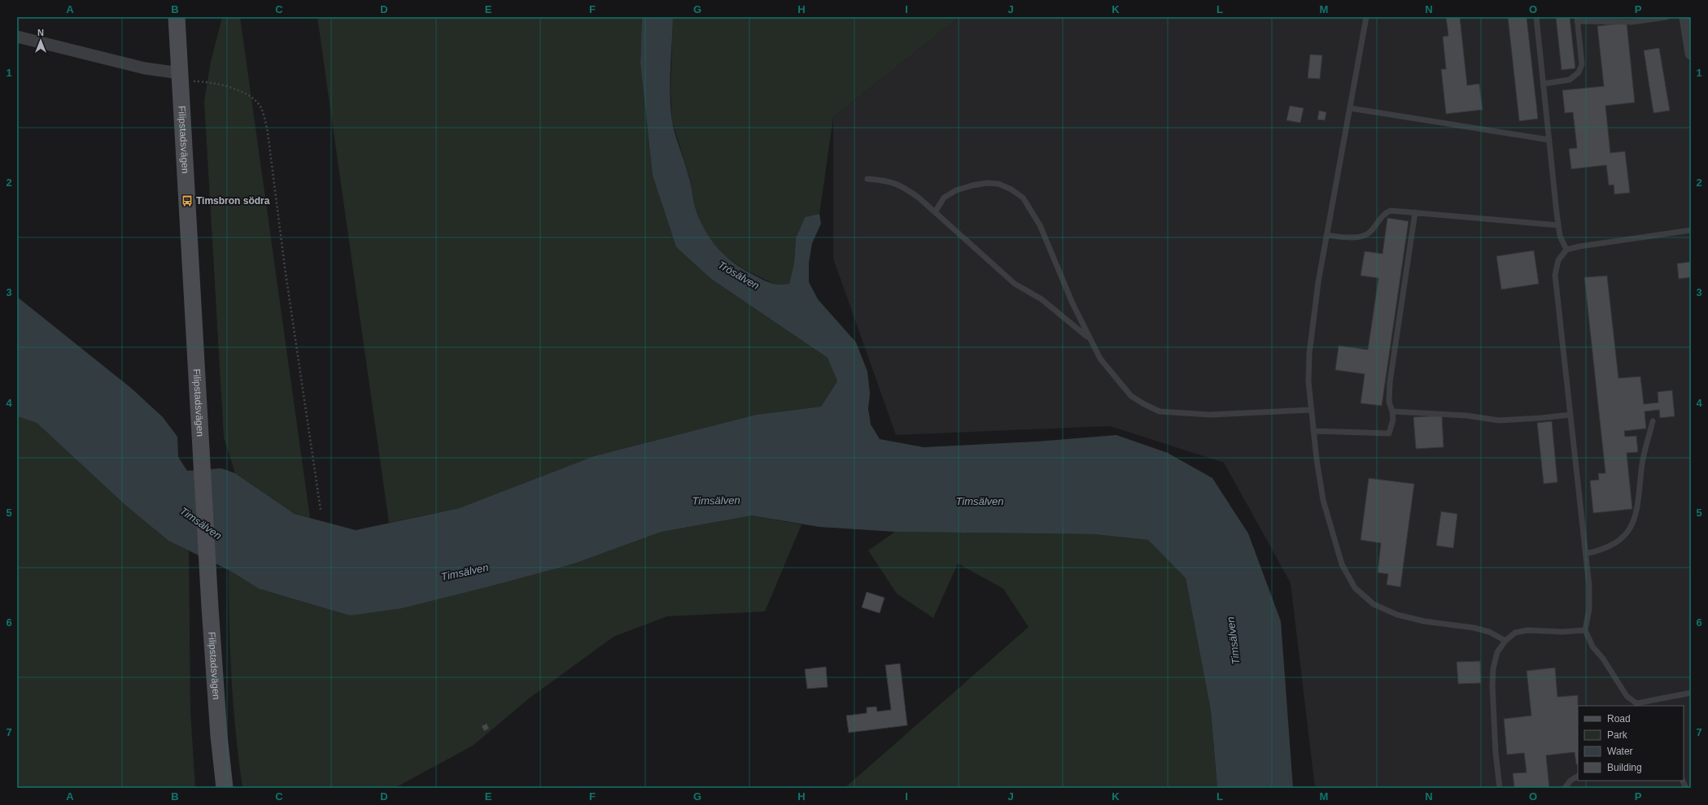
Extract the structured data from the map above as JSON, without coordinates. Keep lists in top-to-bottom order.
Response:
{
  "streets": {
    "main road": ["Filipstadsvägen"]
  },
  "water": ["Trösälven", "Timsälven"],
  "places": {
    "bus stop": ["Timsbron södra"]
  },
  "legend": [
    "Road",
    "Park",
    "Water",
    "Building"
  ],
  "north": "top",
  "grid": {
    "columns": [
      "A",
      "B",
      "C",
      "D",
      "E",
      "F",
      "G",
      "H",
      "I",
      "J",
      "K",
      "L",
      "M",
      "N",
      "O",
      "P"
    ],
    "rows": [
      "1",
      "2",
      "3",
      "4",
      "5",
      "6",
      "7"
    ]
  }
}
